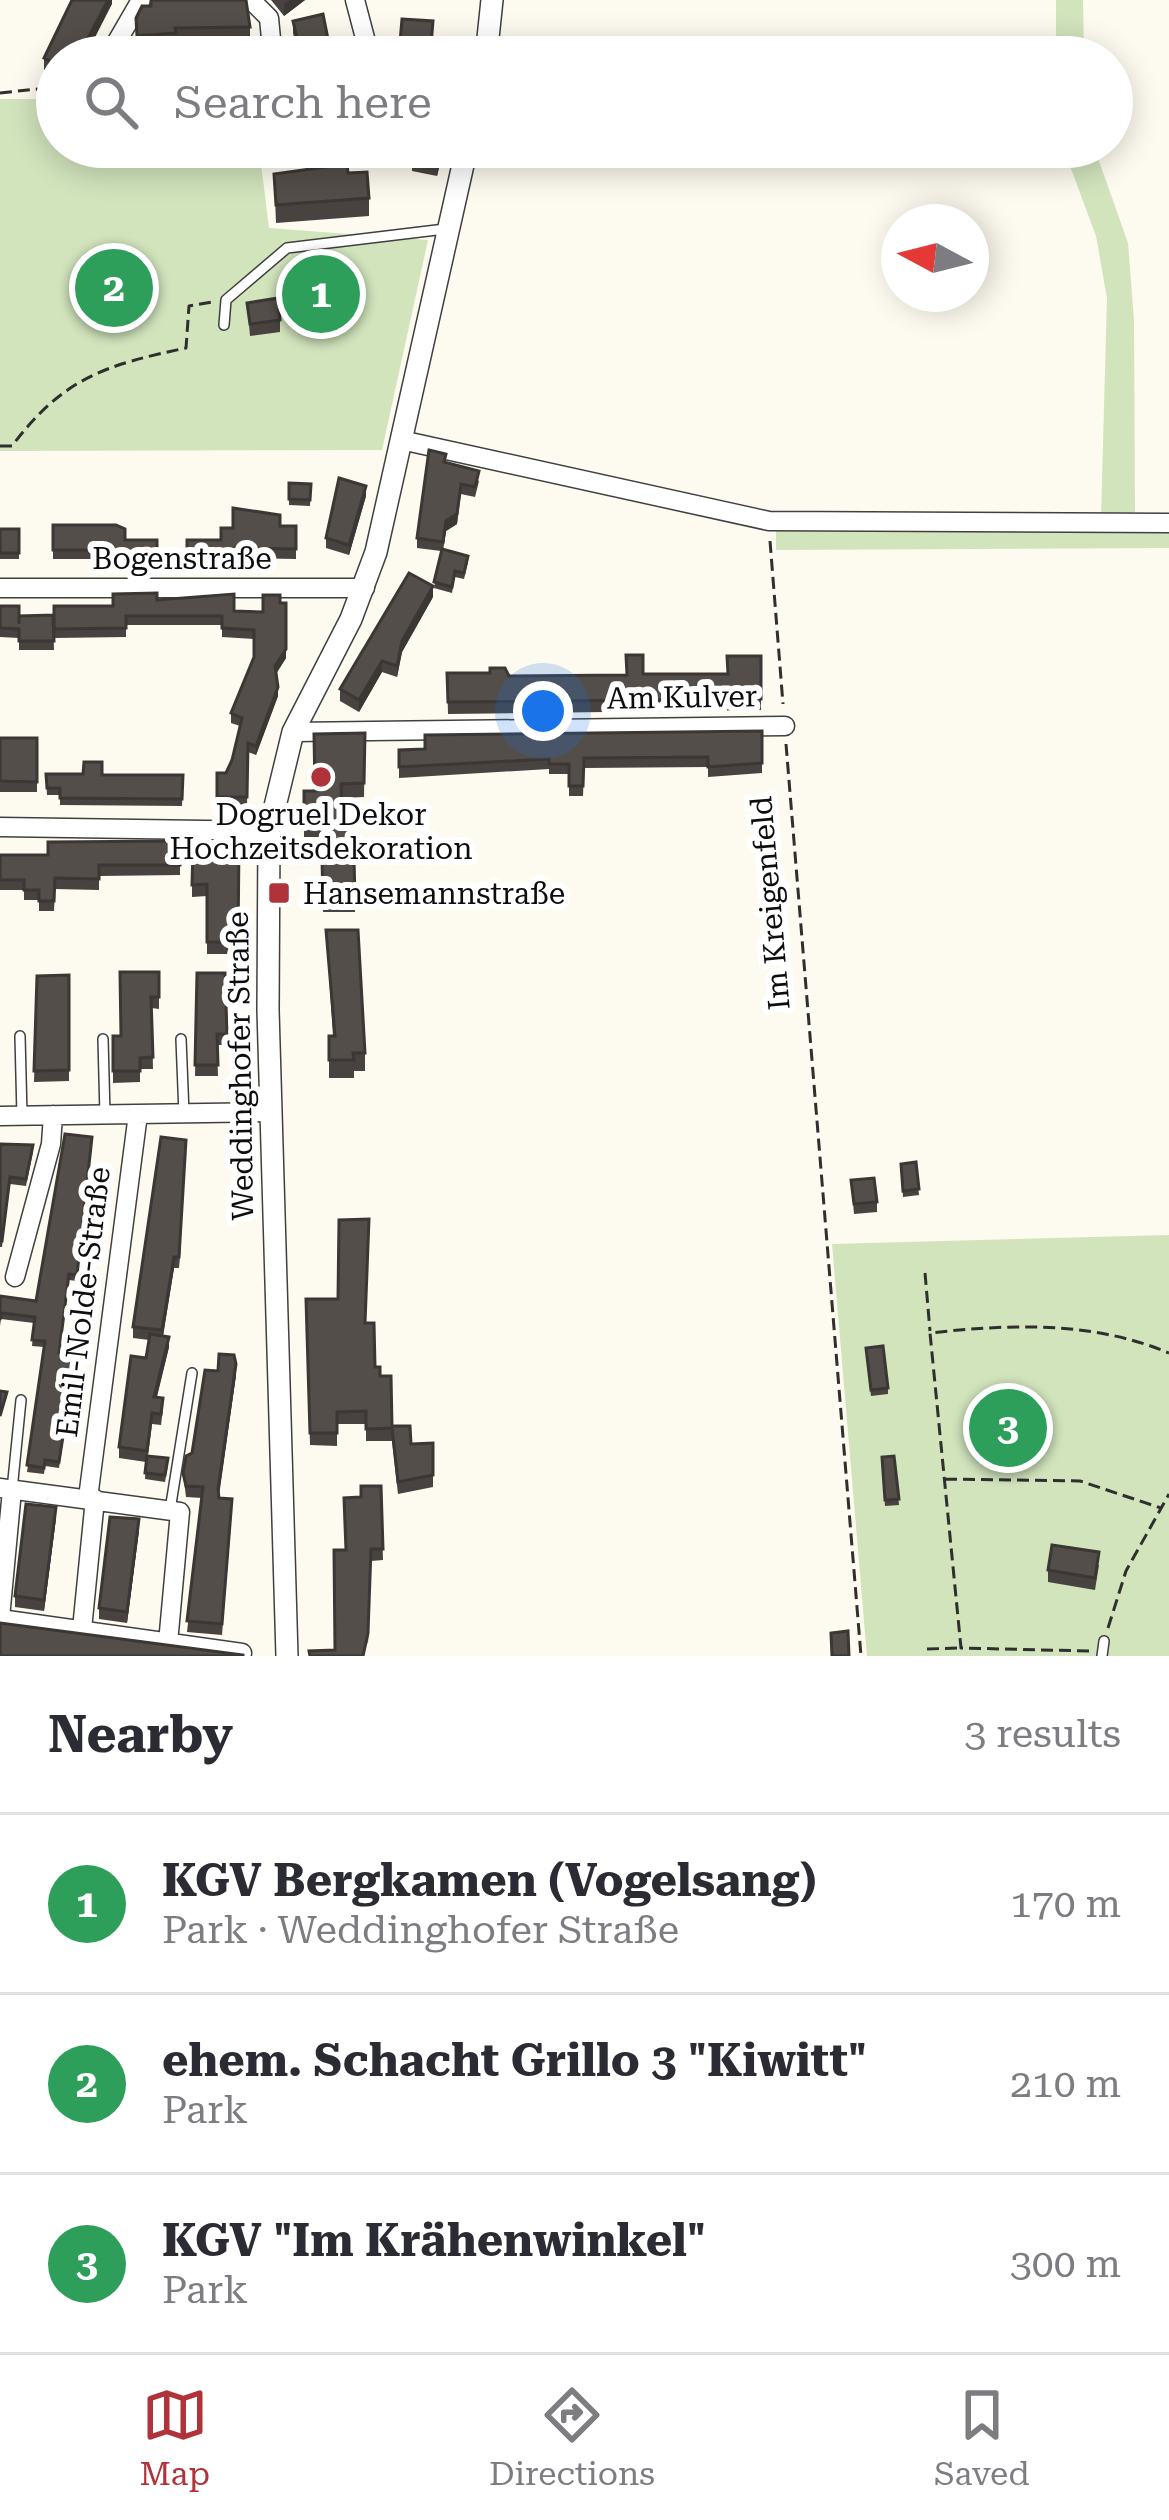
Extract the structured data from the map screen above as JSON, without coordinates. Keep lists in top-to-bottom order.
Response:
{
  "streets": {
    "street": [
      "Bogenstraße",
      "Am Kulver",
      "Weddinghofer Straße",
      "Emil-Nolde-Straße"
    ],
    "path": ["Im Kreigenfeld"]
  },
  "crossings": [
    ["Bogenstraße", "Weddinghofer Straße"],
    ["Am Kulver", "Im Kreigenfeld"],
    ["Am Kulver", "Weddinghofer Straße"]
  ],
  "places": {
    "other": ["Dogruel Dekor Hochzeitsdekoration"],
    "transit": ["Hansemannstraße"]
  },
  "north": "left",
  "page": {
    "search": "Search here",
    "pins": ["2", "1", "3"],
    "heading": ["Nearby", "3 results"],
    "list": [
      {
        "mark": "1",
        "name": "KGV Bergkamen (Vogelsang)",
        "note": "Park · Weddinghofer Straße",
        "value": "170 m"
      },
      {
        "mark": "2",
        "name": "ehem. Schacht Grillo 3 \"Kiwitt\"",
        "note": "Park",
        "value": "210 m"
      },
      {
        "mark": "3",
        "name": "KGV \"Im Krähenwinkel\"",
        "note": "Park",
        "value": "300 m"
      }
    ],
    "nav": ["Map", "Directions", "Saved"]
  }
}
